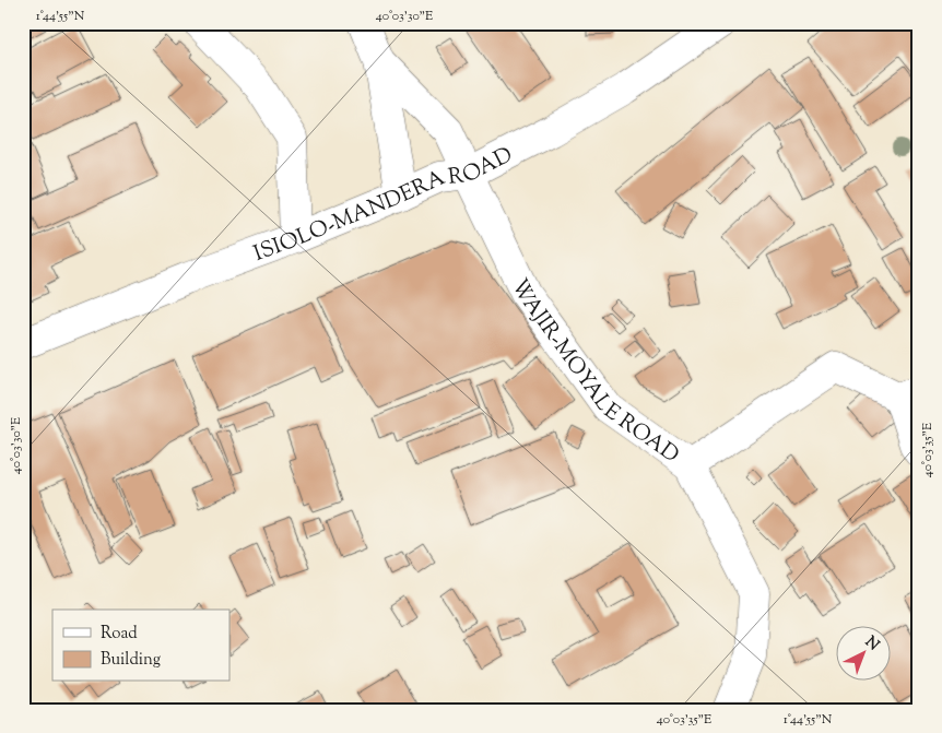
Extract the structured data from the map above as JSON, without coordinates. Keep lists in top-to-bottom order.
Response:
{
  "streets": {
    "main road": ["ISIOLO-MANDERA ROAD", "WAJIR-MOYALE ROAD"]
  },
  "crossings": [
    ["ISIOLO-MANDERA ROAD", "WAJIR-MOYALE ROAD"]
  ],
  "legend": ["Road", "Building"],
  "north": "top right",
  "coordinates": ["1°44'55\"N", "40°03'30\"E", "40°03'35\"E"]
}
